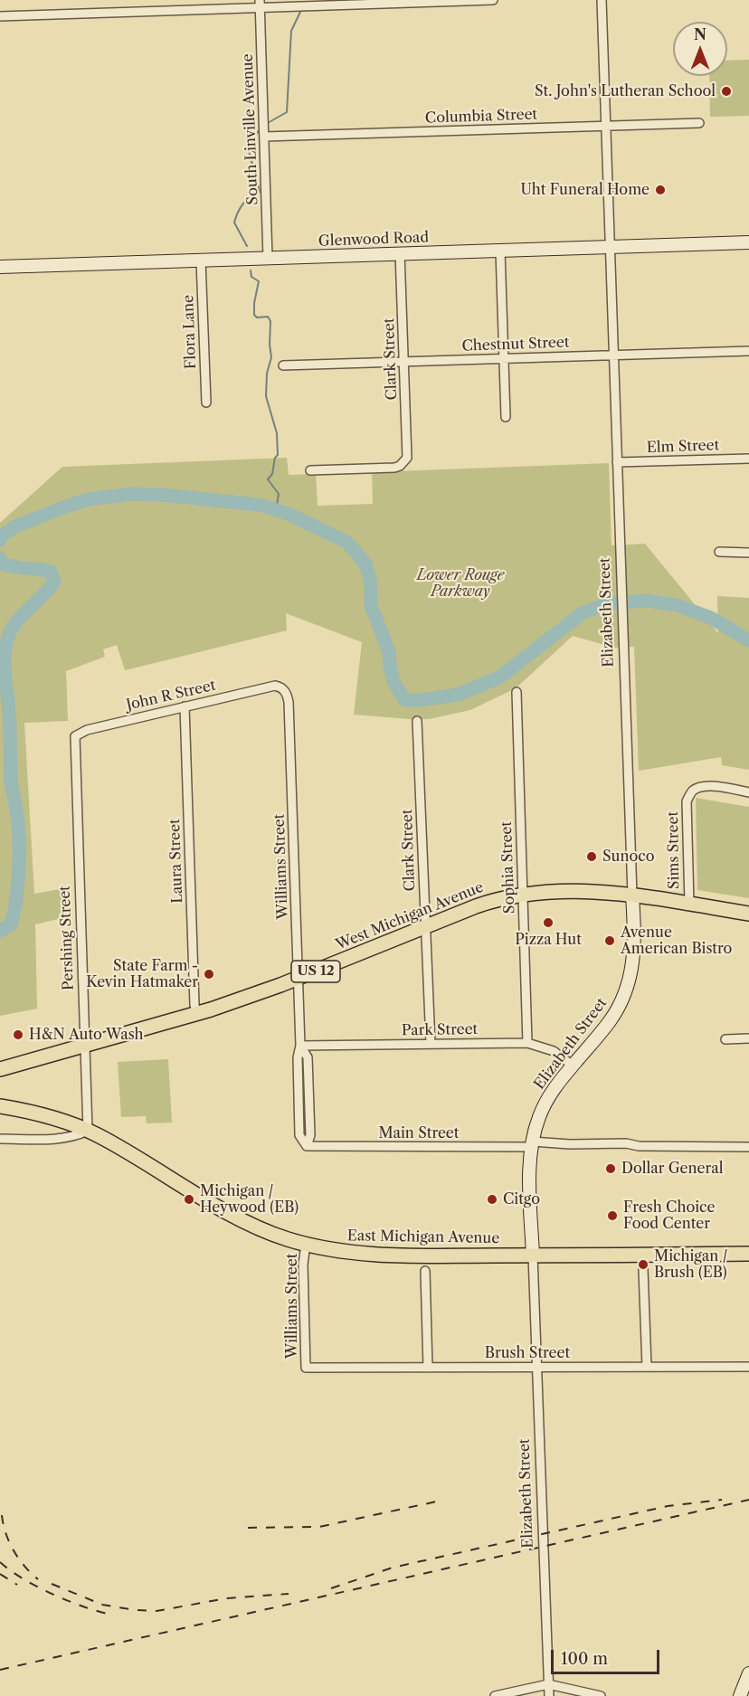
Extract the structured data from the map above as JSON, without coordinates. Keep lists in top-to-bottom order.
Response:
{
  "streets": {
    "main road": ["West Michigan Avenue", "US 12", "East Michigan Avenue"],
    "street": [
      "Columbia Street",
      "South Linville Avenue",
      "Glenwood Road",
      "Flora Lane",
      "Chestnut Street",
      "Clark Street",
      "Elm Street",
      "Elizabeth Street",
      "John R Street",
      "Sims Street",
      "Laura Street",
      "Williams Street",
      "Sophia Street",
      "Pershing Street",
      "Park Street",
      "Main Street",
      "Brush Street"
    ]
  },
  "crossings": [
    ["Columbia Street", "South Linville Avenue"],
    ["Columbia Street", "Elizabeth Street"],
    ["South Linville Avenue", "Glenwood Road"],
    ["Glenwood Road", "Flora Lane"],
    ["Glenwood Road", "Clark Street"],
    ["Glenwood Road", "Elizabeth Street"],
    ["Chestnut Street", "Clark Street"],
    ["Chestnut Street", "Elizabeth Street"],
    ["Clark Street", "West Michigan Avenue"],
    ["Clark Street", "Park Street"],
    ["Elm Street", "Elizabeth Street"],
    ["Elizabeth Street", "West Michigan Avenue"],
    ["Elizabeth Street", "Park Street"],
    ["Elizabeth Street", "Main Street"],
    ["Elizabeth Street", "East Michigan Avenue"],
    ["Elizabeth Street", "Brush Street"],
    ["John R Street", "Laura Street"],
    ["John R Street", "Williams Street"],
    ["John R Street", "Pershing Street"],
    ["Sims Street", "West Michigan Avenue"],
    ["Laura Street", "West Michigan Avenue"],
    ["Williams Street", "West Michigan Avenue"],
    ["Williams Street", "Park Street"],
    ["Williams Street", "Main Street"],
    ["Williams Street", "East Michigan Avenue"],
    ["Williams Street", "Brush Street"],
    ["Sophia Street", "West Michigan Avenue"],
    ["Sophia Street", "Park Street"],
    ["West Michigan Avenue", "Pershing Street"],
    ["Pershing Street", "East Michigan Avenue"]
  ],
  "parks": ["Lower Rouge Parkway"],
  "places": [
    "St. John's Lutheran School",
    "Uht Funeral Home",
    "Sunoco",
    "Pizza Hut",
    "Avenue American Bistro",
    "State Farm - Kevin Hatmaker",
    "H&N Auto Wash",
    "Dollar General",
    "Michigan / Heywood (EB)",
    "Citgo",
    "Fresh Choice Food Center",
    "Michigan / Brush (EB)"
  ],
  "scale_bar": "100 m",
  "north": "top"
}
